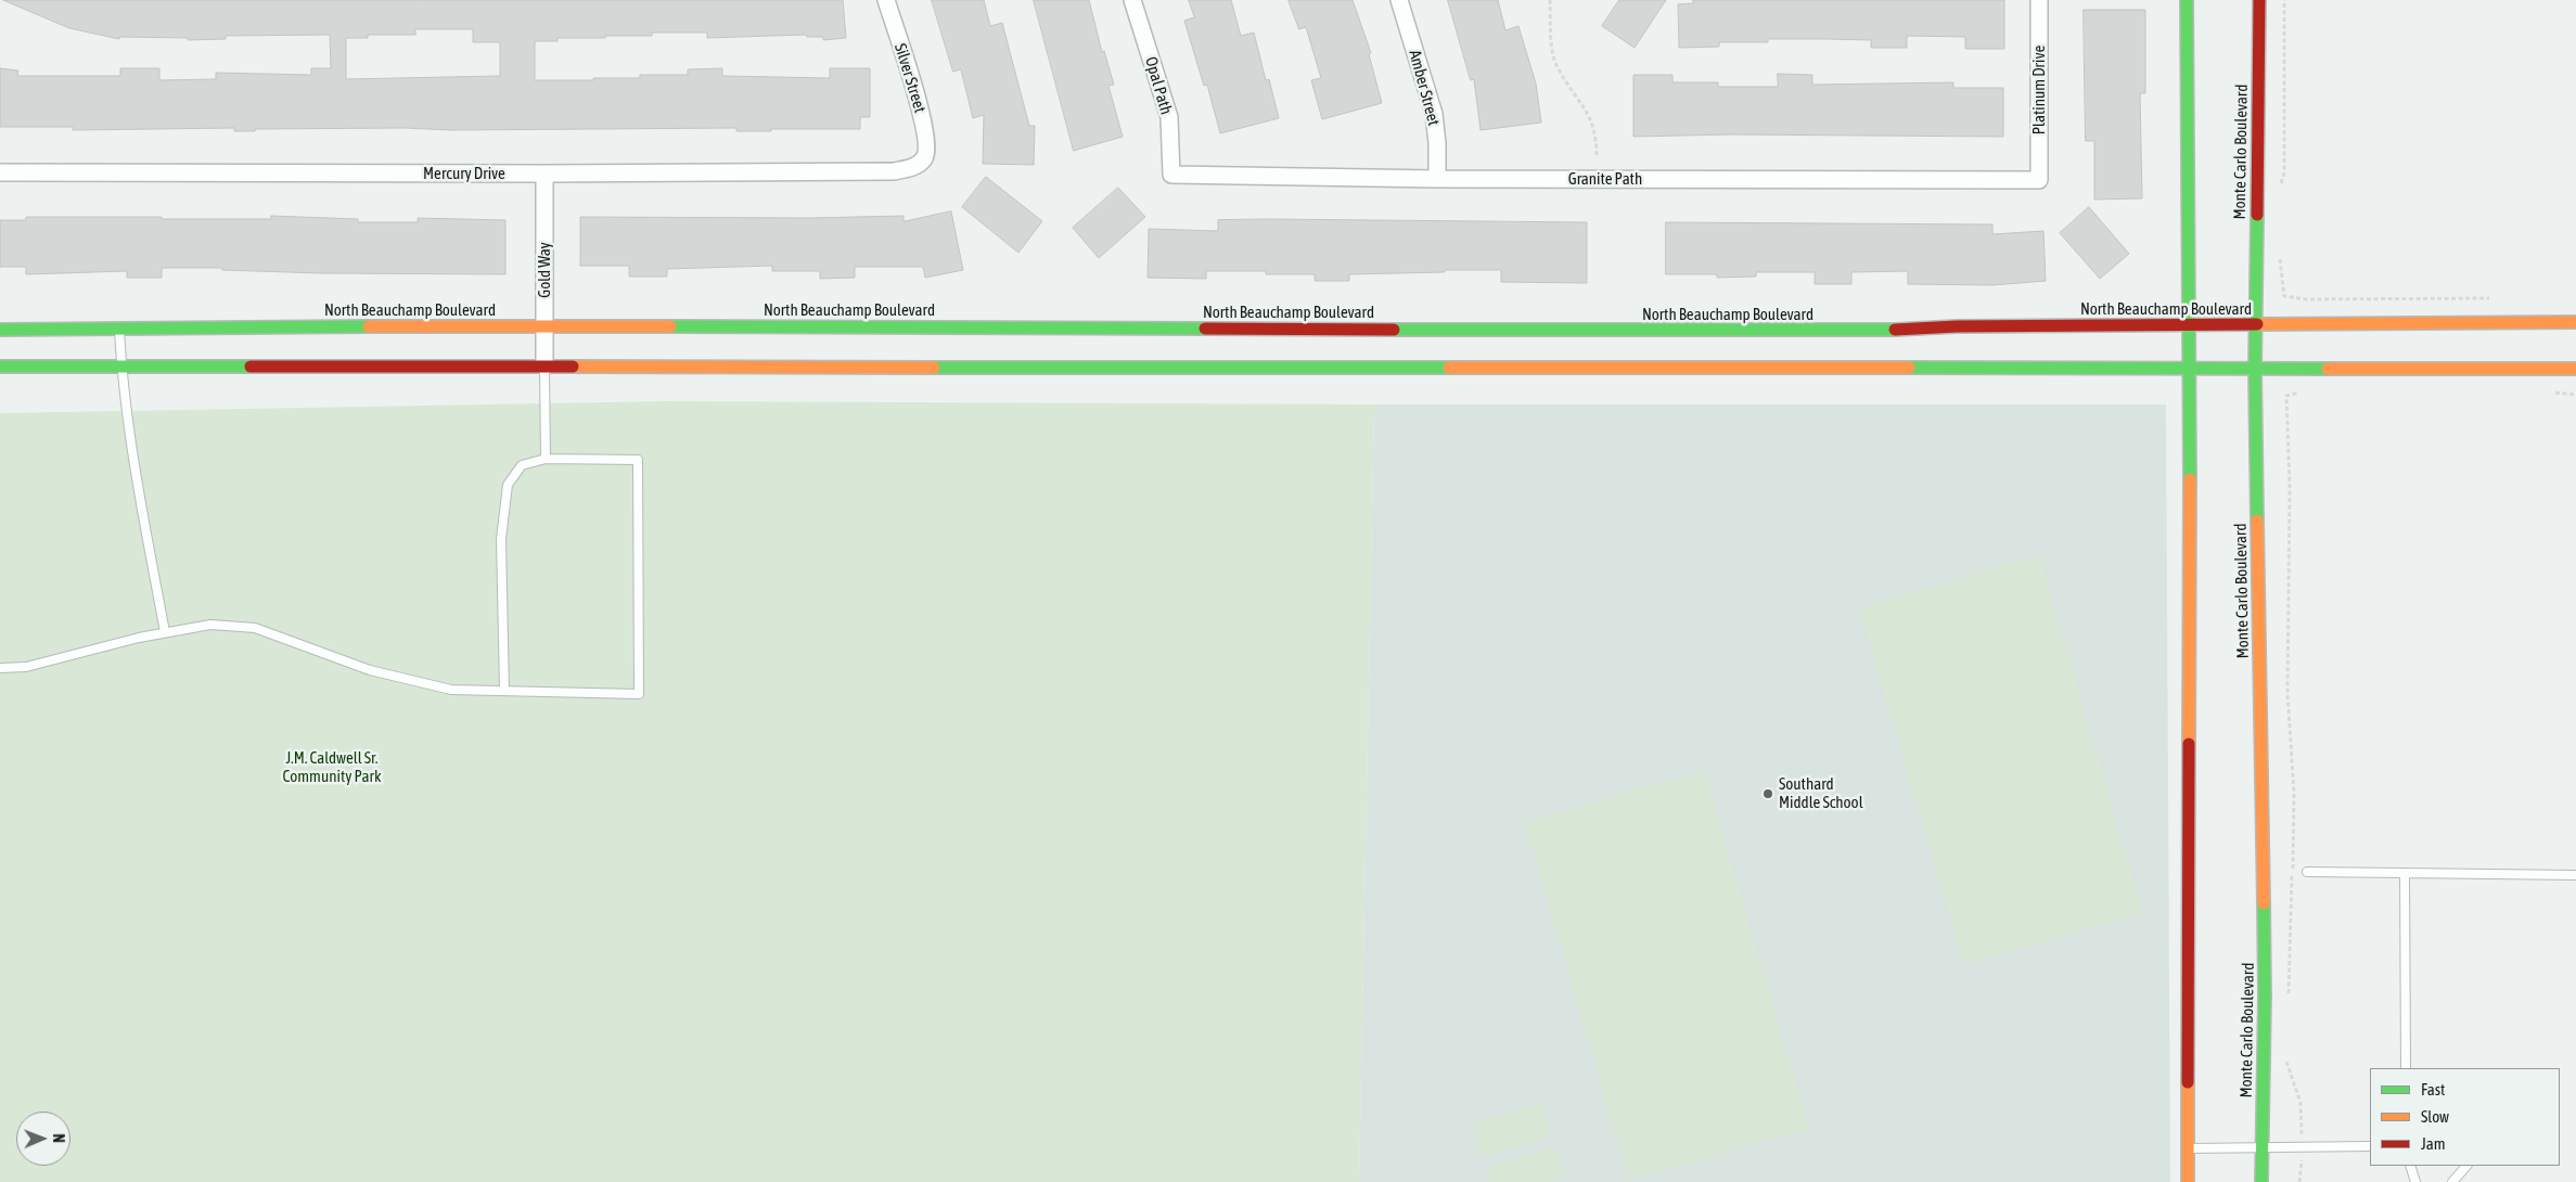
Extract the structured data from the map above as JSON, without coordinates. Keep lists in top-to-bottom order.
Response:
{
  "streets": {
    "street": [
      "Silver Street",
      "Opal Path",
      "Amber Street",
      "Platinum Drive",
      "Monte Carlo Boulevard",
      "Mercury Drive",
      "Granite Path",
      "Gold Way",
      "North Beauchamp Boulevard"
    ]
  },
  "crossings": [
    ["Silver Street", "Mercury Drive"],
    ["Opal Path", "Granite Path"],
    ["Amber Street", "Granite Path"],
    ["Platinum Drive", "Granite Path"],
    ["Monte Carlo Boulevard", "North Beauchamp Boulevard"],
    ["Mercury Drive", "Gold Way"],
    ["Gold Way", "North Beauchamp Boulevard"]
  ],
  "parks": ["J.M. Caldwell Sr. Community Park"],
  "places": ["Southard Middle School"],
  "legend": ["Fast", "Slow", "Jam"],
  "north": "right"
}
